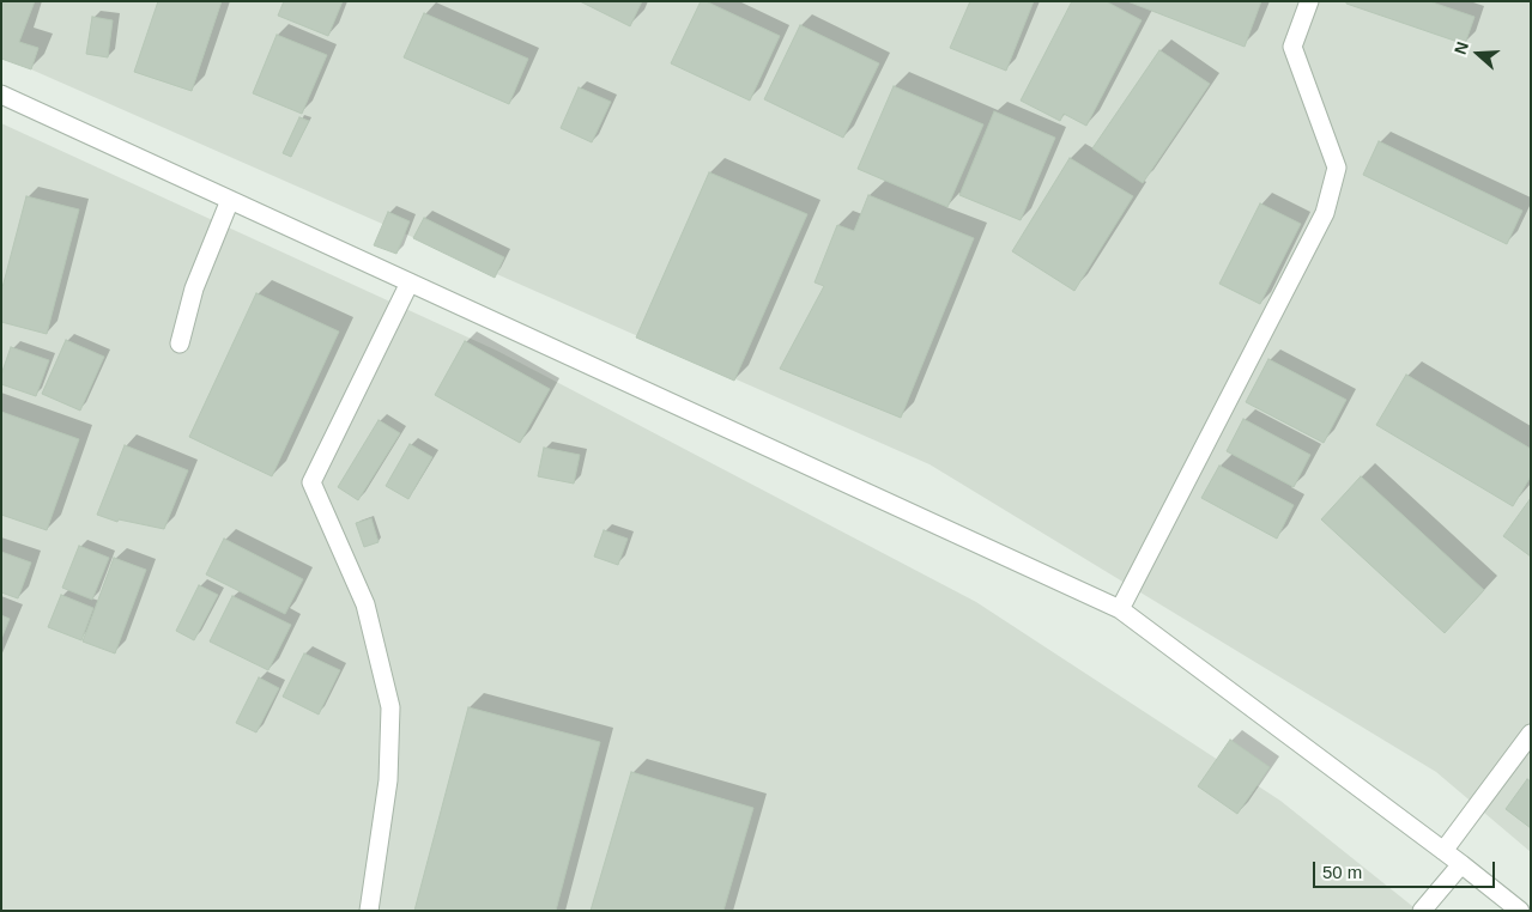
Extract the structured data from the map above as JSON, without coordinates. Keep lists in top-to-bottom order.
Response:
{
  "scale_bar": "50 m",
  "north": "left"
}
